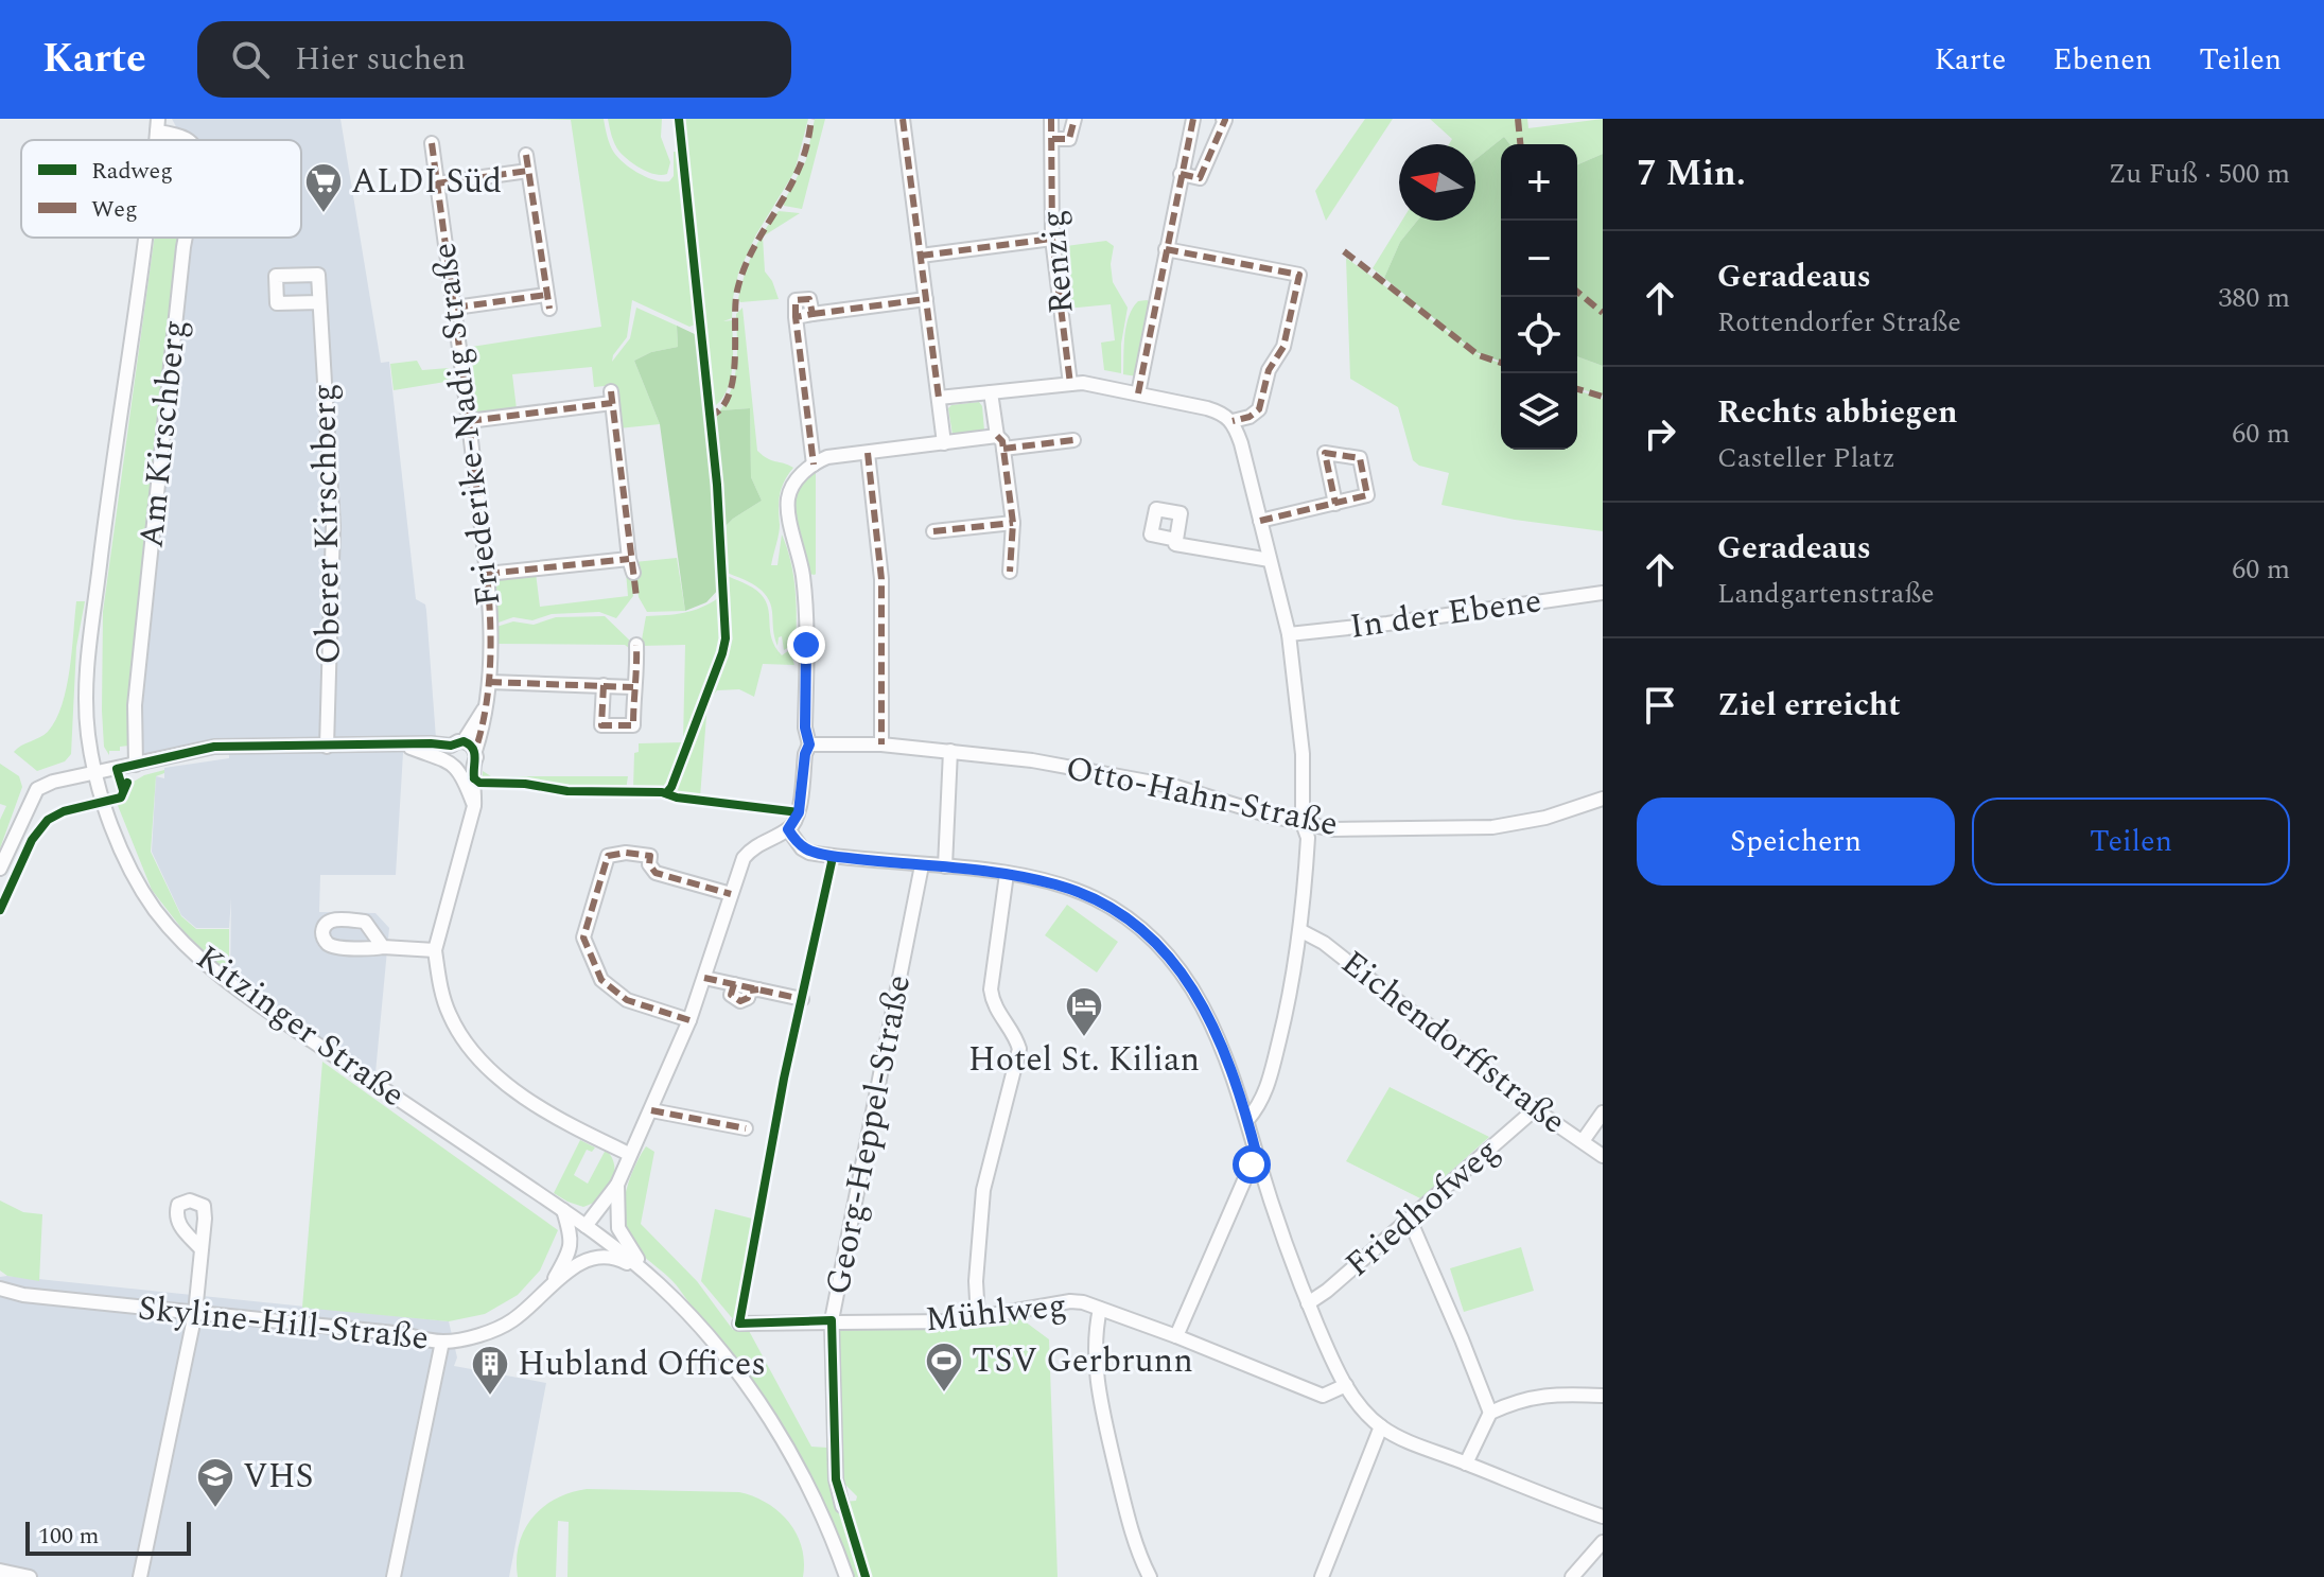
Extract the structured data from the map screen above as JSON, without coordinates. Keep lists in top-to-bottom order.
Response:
{
  "streets": {
    "street": [
      "Renzig",
      "Friederike-Nadig Straße",
      "Am Kirschberg",
      "Oberer Kirschberg",
      "In der Ebene",
      "Otto-Hahn-Straße",
      "Kitzinger Straße",
      "Eichendorffstraße",
      "Georg-Heppel-Straße",
      "Friedhofweg",
      "Mühlweg",
      "Skyline-Hill-Straße"
    ]
  },
  "crossings": [
    ["Kitzinger Straße", "Skyline-Hill-Straße"],
    ["Eichendorffstraße", "Friedhofweg"],
    ["Georg-Heppel-Straße", "Mühlweg"]
  ],
  "places": {
    "supermarket": ["ALDI Süd"],
    "hotel": ["Hotel St. Kilian"],
    "sports": ["TSV Gerbrunn"],
    "building": ["Hubland Offices"],
    "school or university": ["VHS"]
  },
  "legend": ["Radweg", "Weg"],
  "scale_bar": "100 m",
  "north": "left",
  "page": {
    "header": "Karte",
    "search": "Hier suchen",
    "nav": ["Karte", "Ebenen", "Teilen"],
    "heading": ["7 Min.", "Zu Fuß · 500 m"],
    "map_buttons": ["+", "−"],
    "list": [
      ["Geradeaus", "Rottendorfer Straße", "380 m"],
      ["Rechts abbiegen", "Casteller Platz", "60 m"],
      ["Geradeaus", "Landgartenstraße", "60 m"],
      "Ziel erreicht"
    ],
    "buttons": ["Speichern", "Teilen"],
    "scale": "100 m"
  }
}
